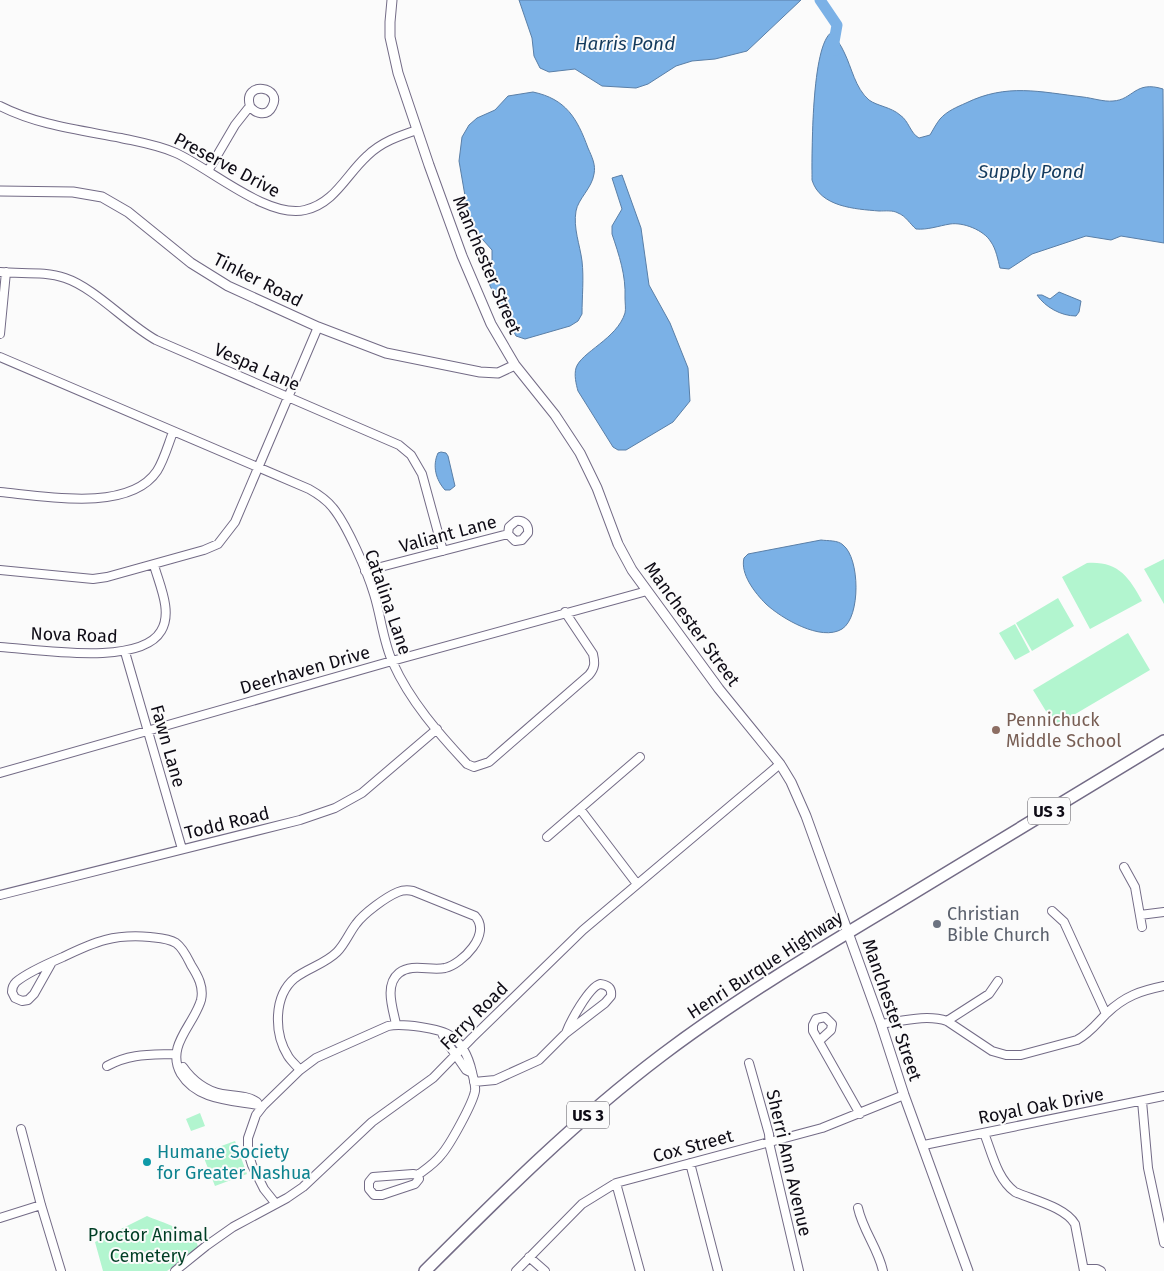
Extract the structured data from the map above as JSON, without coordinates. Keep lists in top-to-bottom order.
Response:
{
  "streets": {
    "main road": ["US 3", "Henri Burque Highway"],
    "street": [
      "Preserve Drive",
      "Manchester Street",
      "Tinker Road",
      "Vespa Lane",
      "Valiant Lane",
      "Catalina Lane",
      "Nova Road",
      "Deerhaven Drive",
      "Fawn Lane",
      "Todd Road",
      "Ferry Road",
      "Royal Oak Drive",
      "Cox Street",
      "Sherri Ann Avenue"
    ]
  },
  "crossings": [
    ["Preserve Drive", "Manchester Street"],
    ["Manchester Street", "Tinker Road"],
    ["Manchester Street", "Deerhaven Drive"],
    ["Manchester Street", "Henri Burque Highway"],
    ["Manchester Street", "Ferry Road"],
    ["Manchester Street", "Royal Oak Drive"],
    ["Manchester Street", "Cox Street"],
    ["Vespa Lane", "Valiant Lane"],
    ["Valiant Lane", "Catalina Lane"],
    ["Catalina Lane", "Deerhaven Drive"],
    ["Catalina Lane", "Todd Road"],
    ["Nova Road", "Fawn Lane"],
    ["Deerhaven Drive", "Fawn Lane"],
    ["Fawn Lane", "Todd Road"],
    ["Cox Street", "Sherri Ann Avenue"]
  ],
  "water": ["Harris Pond", "Supply Pond"],
  "parks": ["Proctor Animal Cemetery"],
  "places": ["Pennichuck Middle School", "Christian Bible Church", "Humane Society for Greater Nashua"]
}
